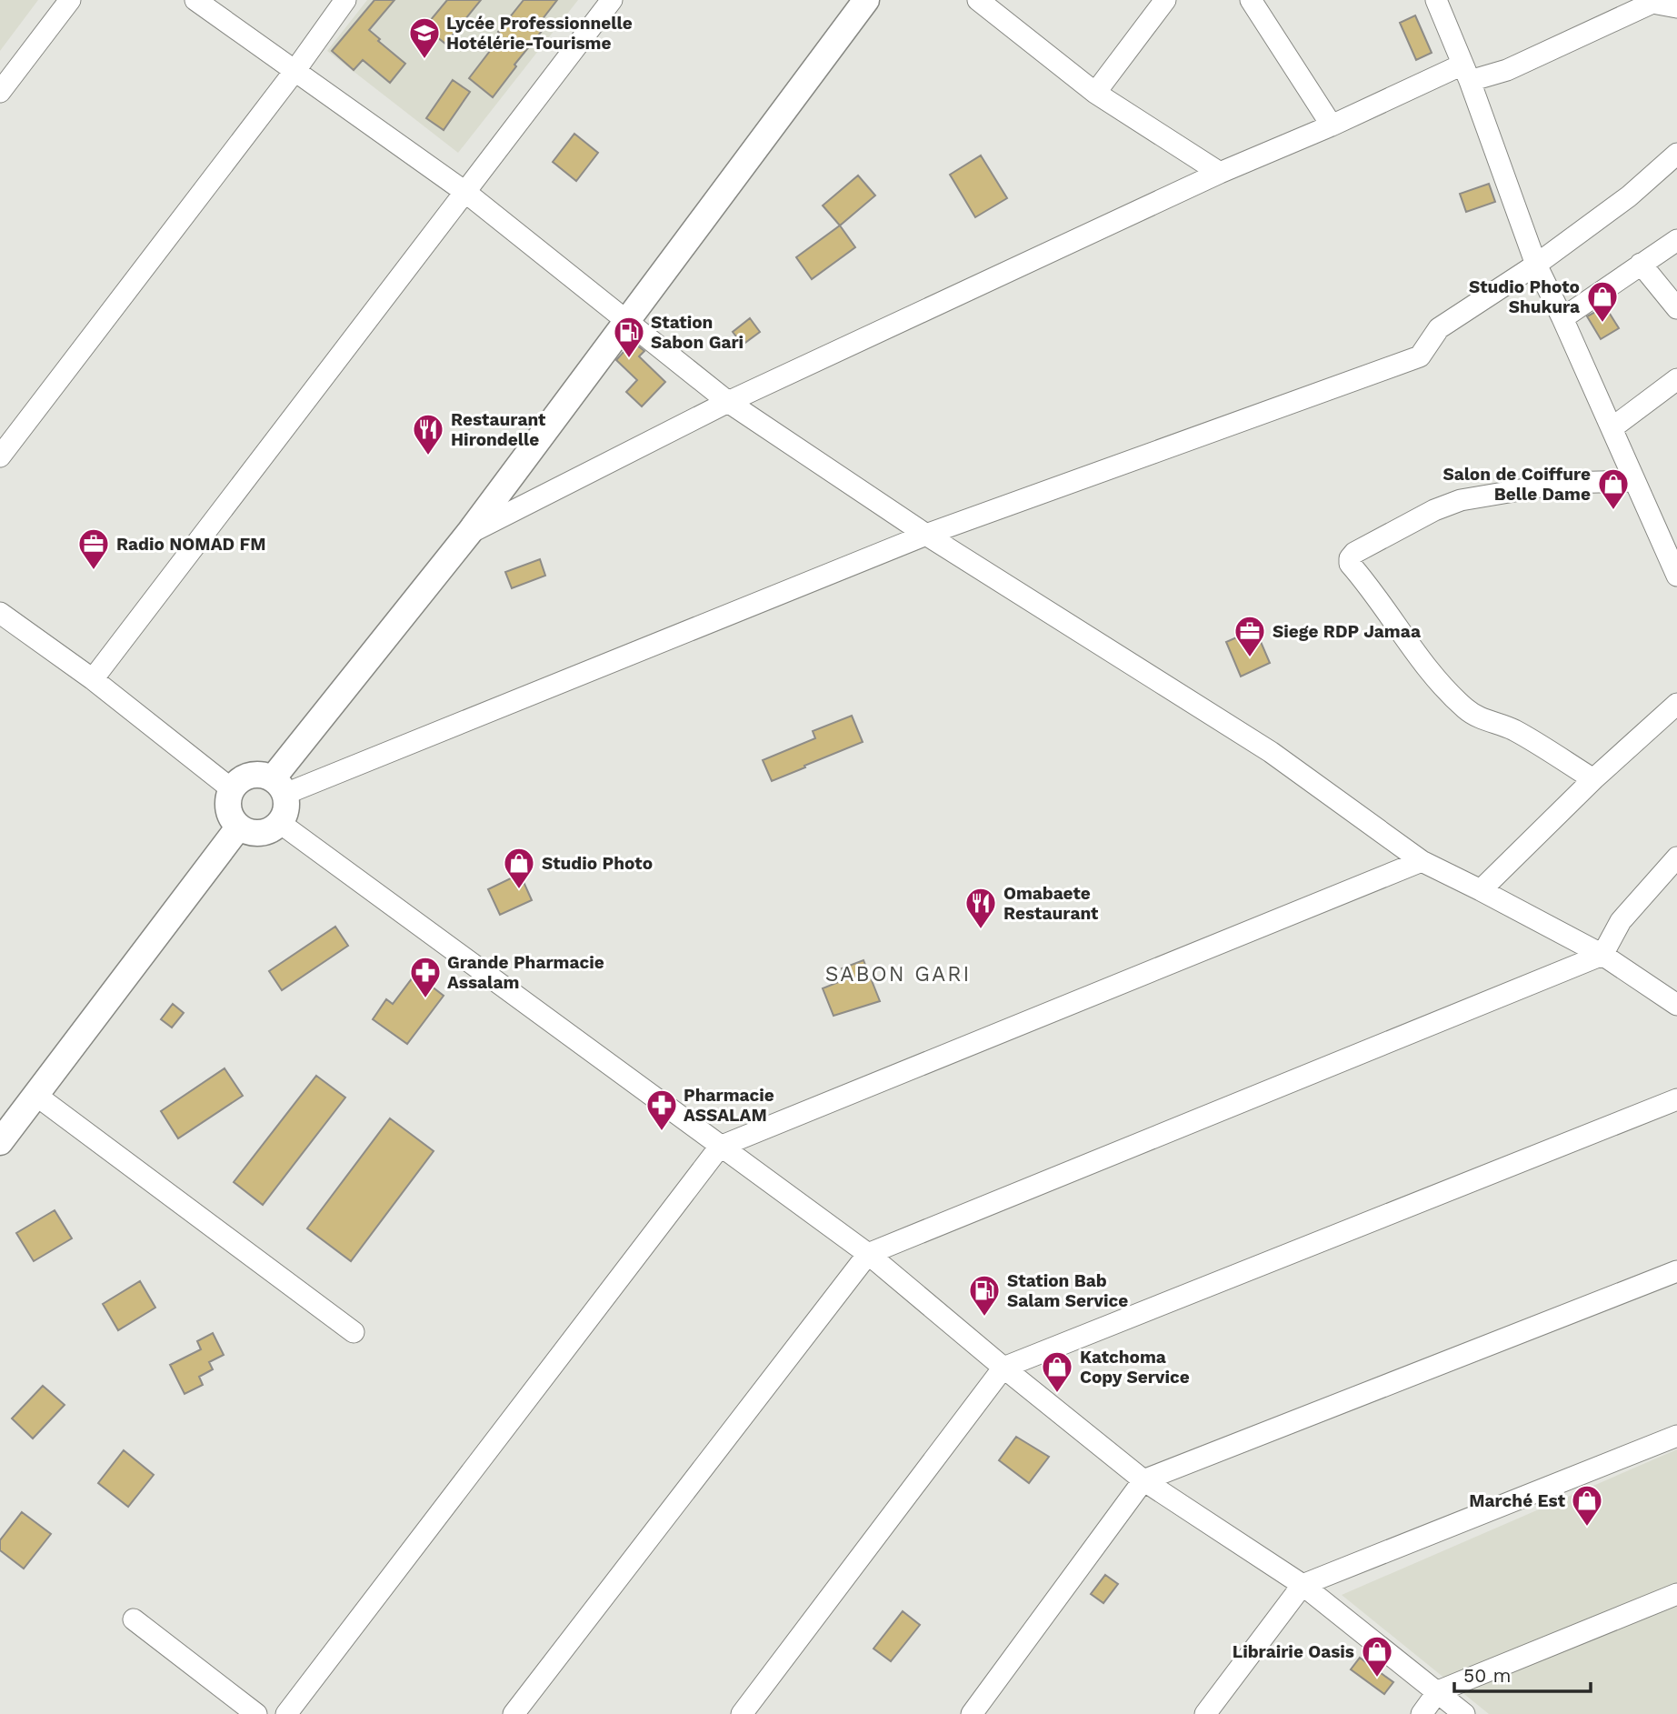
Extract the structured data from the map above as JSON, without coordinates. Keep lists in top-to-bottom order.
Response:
{
  "districts": ["SABON GARI"],
  "places": {
    "school or university": ["Lycée Professionnelle Hotélérie-Tourisme"],
    "shop": [
      "Studio Photo Shukura",
      "Salon de Coiffure Belle Dame",
      "Studio Photo",
      "Katchoma Copy Service",
      "Marché Est",
      "Librairie Oasis"
    ],
    "fuel station": ["Station Sabon Gari", "Station Bab Salam Service"],
    "restaurant": ["Restaurant Hirondelle", "Omabaete Restaurant"],
    "office": ["Radio NOMAD FM", "Siege RDP Jamaa"],
    "pharmacy": ["Grande Pharmacie Assalam", "Pharmacie ASSALAM"]
  },
  "scale_bar": "50 m"
}
